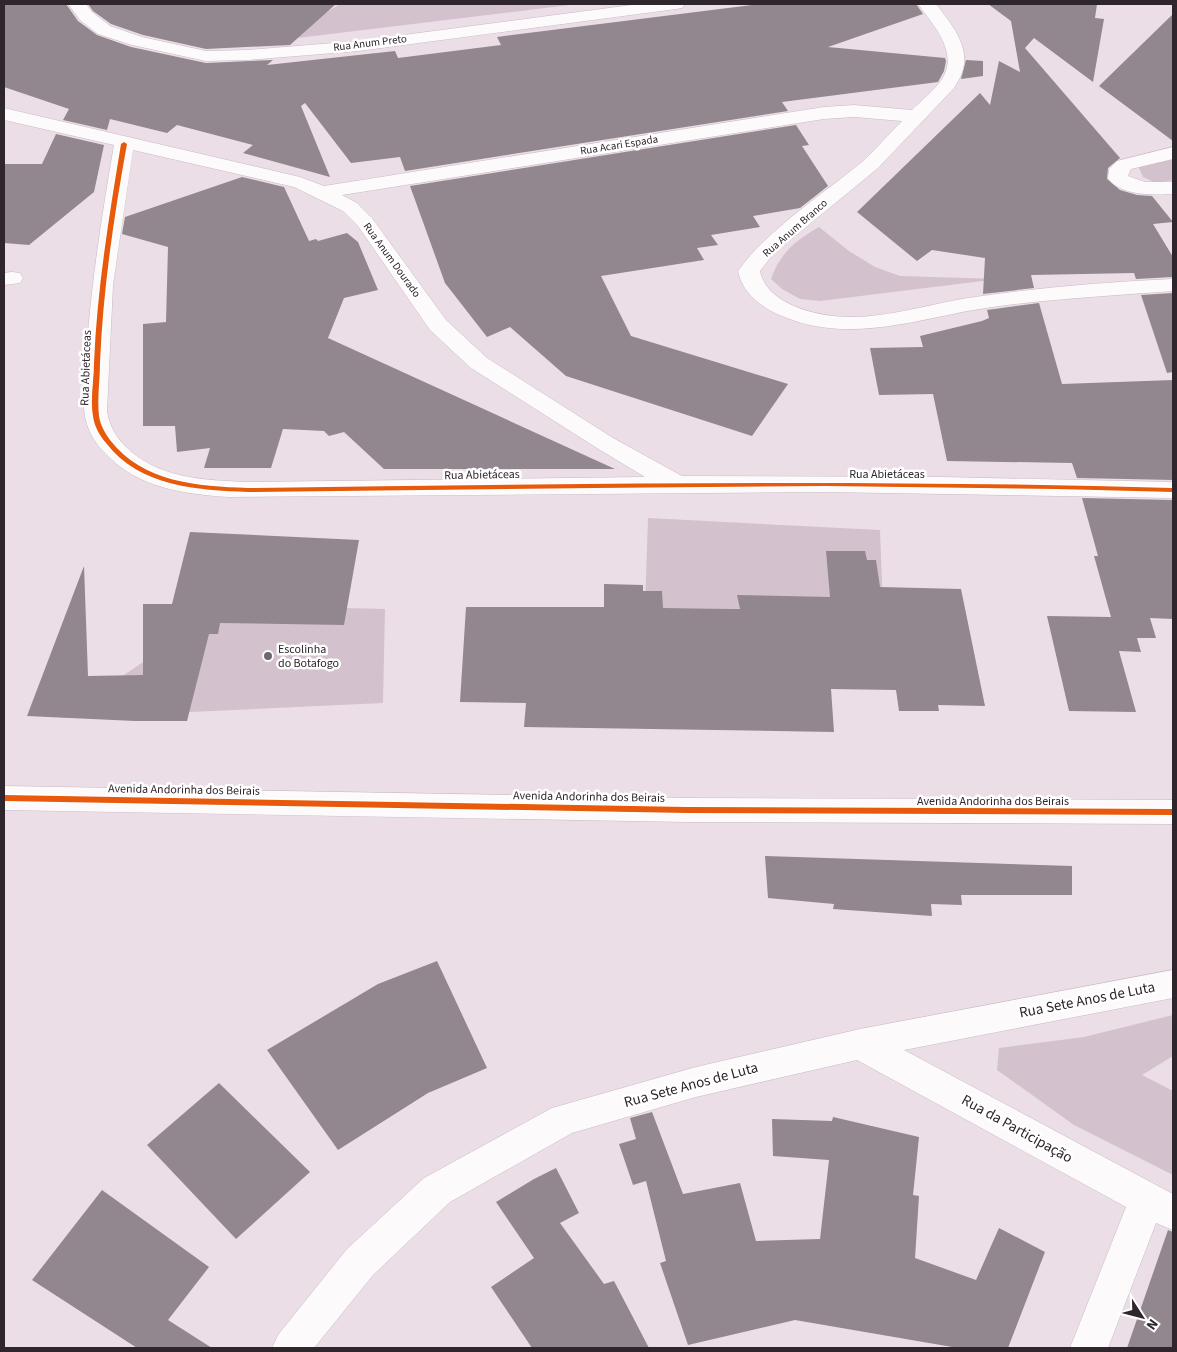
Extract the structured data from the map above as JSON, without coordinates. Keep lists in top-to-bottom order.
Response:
{
  "streets": {
    "street": [
      "Rua Anum Preto",
      "Rua Acari Espada",
      "Rua Anum Branco",
      "Rua Anum Dourado",
      "Rua Abietáceas",
      "Avenida Andorinha dos Beirais",
      "Rua Sete Anos de Luta",
      "Rua da Participação"
    ]
  },
  "crossings": [
    ["Rua Acari Espada", "Rua Anum Branco"],
    ["Rua Acari Espada", "Rua Anum Dourado"],
    ["Rua Anum Dourado", "Rua Abietáceas"],
    ["Rua Sete Anos de Luta", "Rua da Participação"]
  ],
  "places": ["Escolinha do Botafogo"],
  "north": "bottom right"
}
